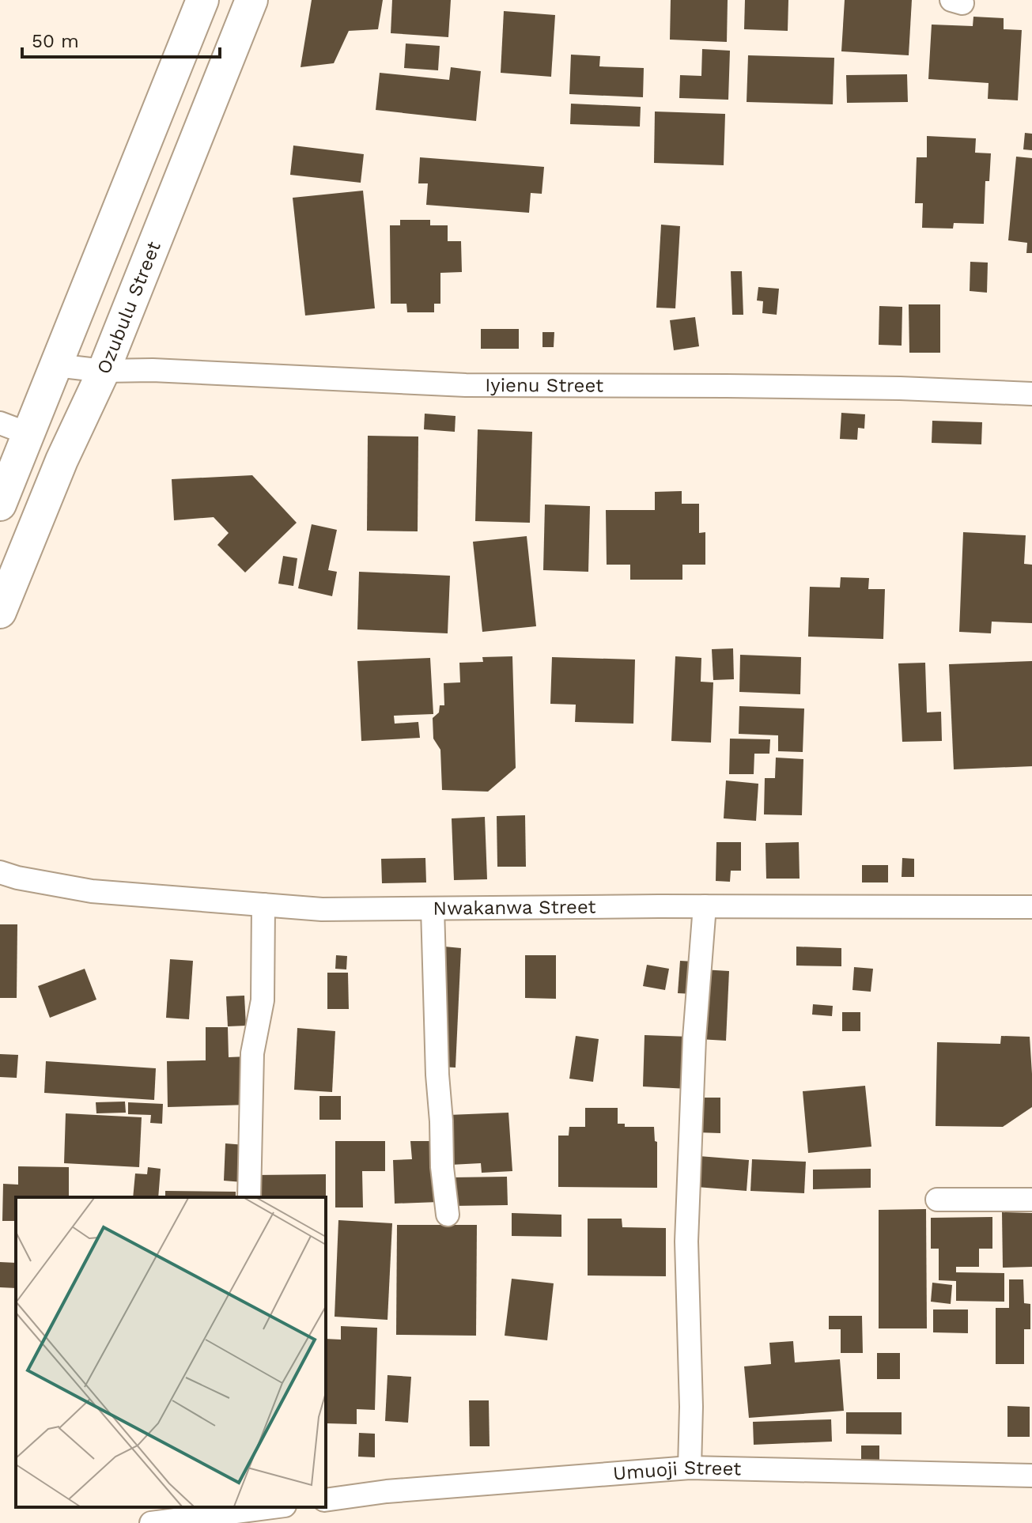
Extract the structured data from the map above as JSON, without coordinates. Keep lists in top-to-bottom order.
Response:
{
  "streets": {
    "main road": ["Ozubulu Street"],
    "street": ["Iyienu Street", "Nwakanwa Street", "Umuoji Street"]
  },
  "crossings": [
    ["Ozubulu Street", "Iyienu Street"]
  ],
  "scale_bar": "50 m"
}
